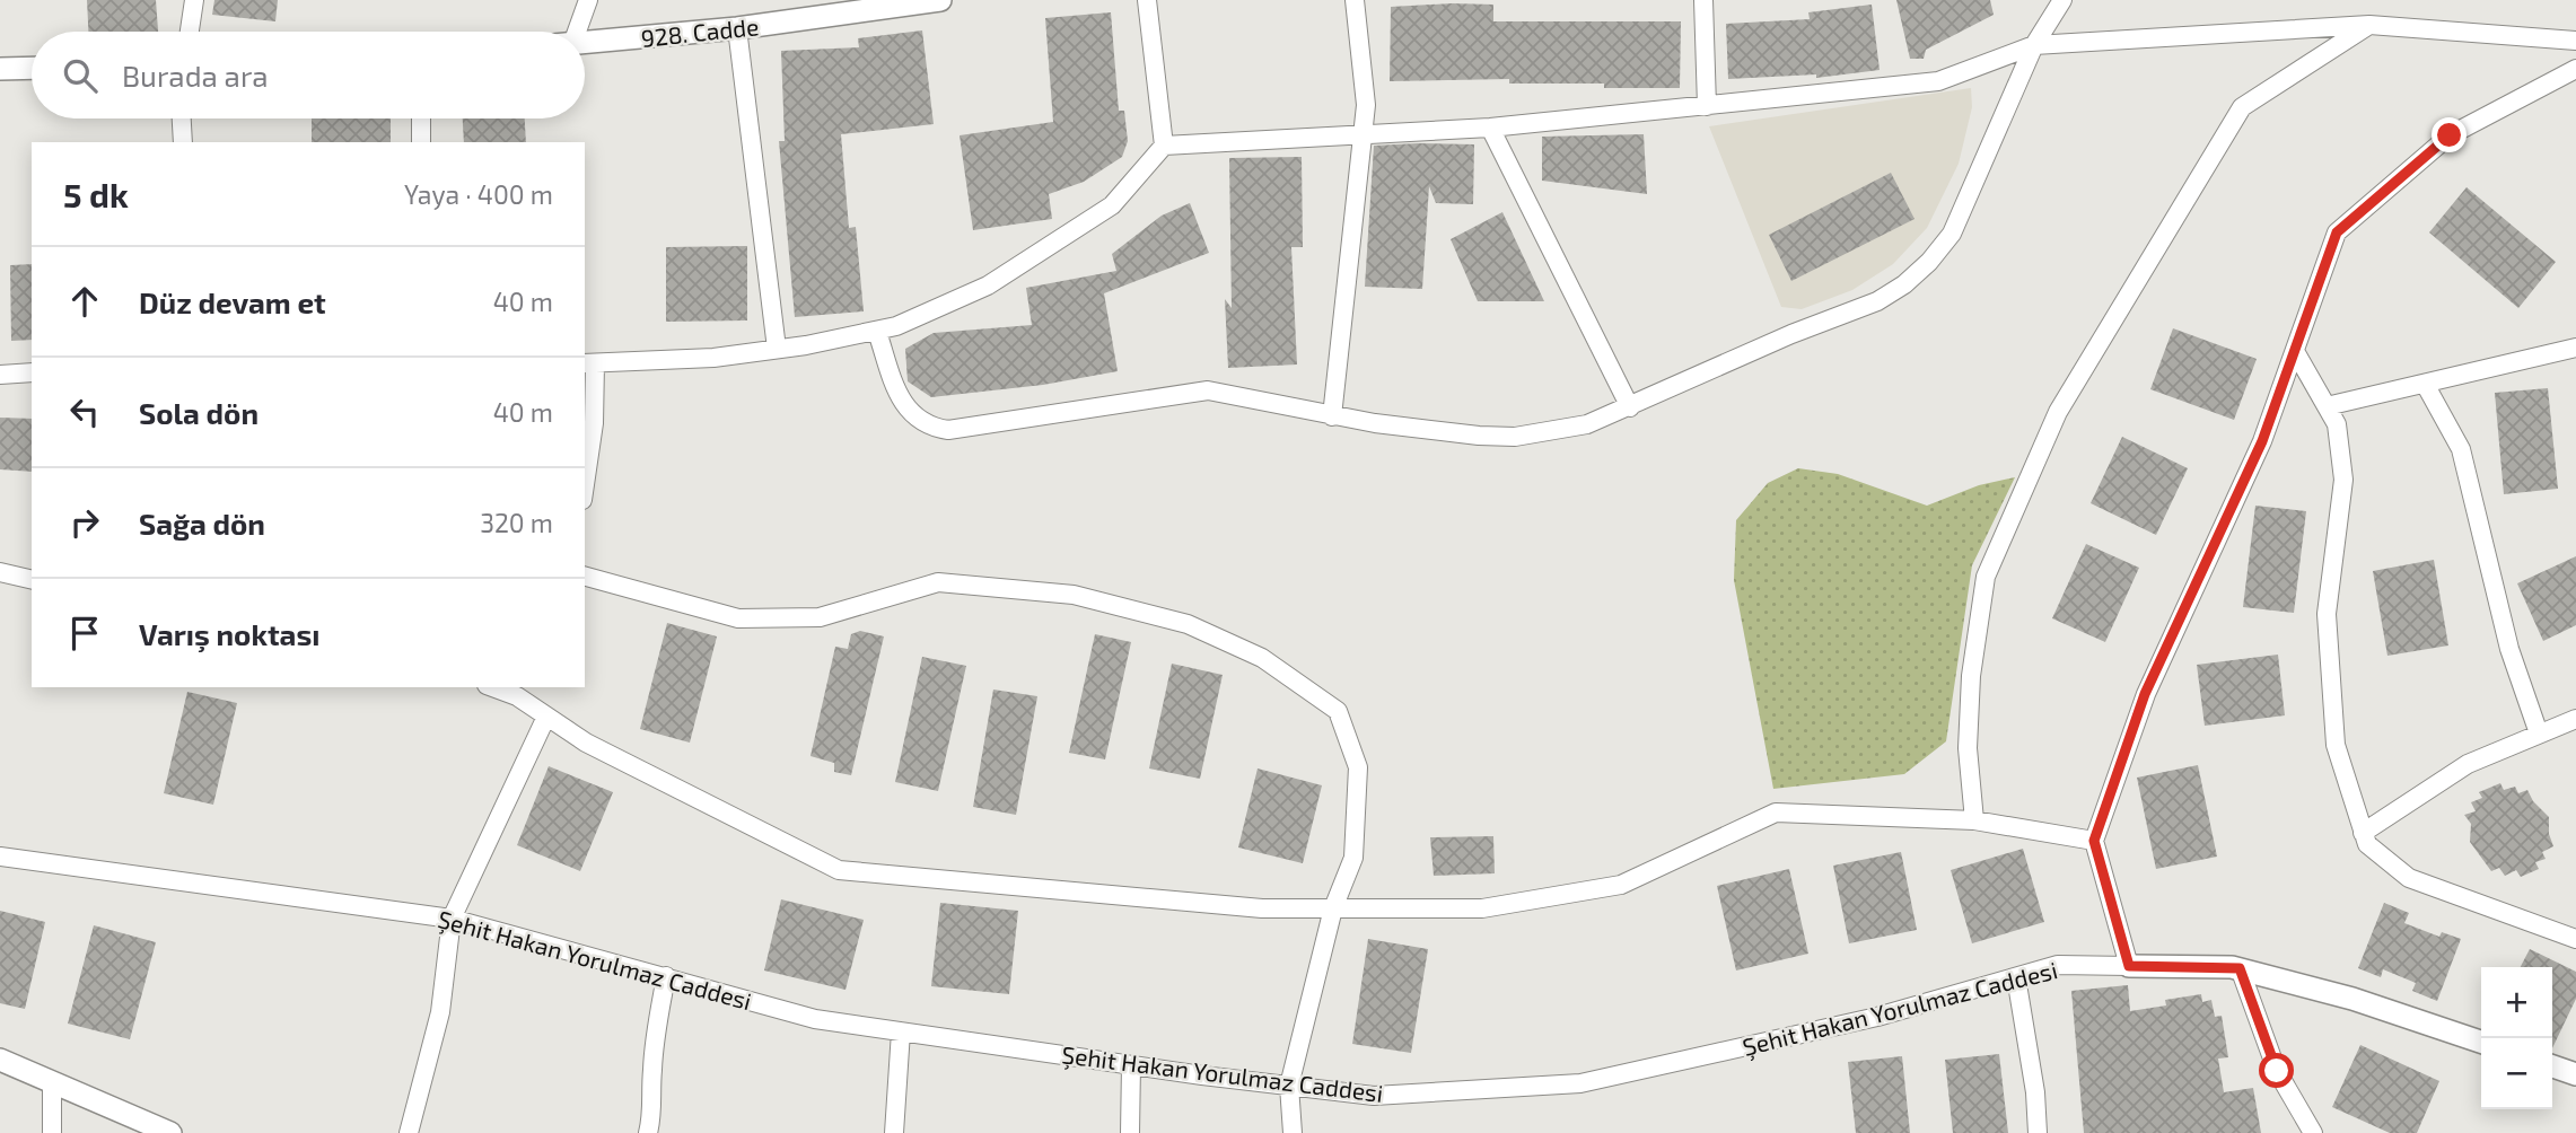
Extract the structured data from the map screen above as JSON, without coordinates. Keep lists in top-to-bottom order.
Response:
{
  "streets": {
    "street": ["928. Cadde", "Şehit Hakan Yorulmaz Caddesi"]
  },
  "page": {
    "search": "Burada ara",
    "heading": ["5 dk", "Yaya · 400 m"],
    "list": [
      ["Düz devam et", "40 m"],
      ["Sola dön", "40 m"],
      ["Sağa dön", "320 m"],
      "Varış noktası"
    ],
    "map_buttons": ["+", "−"]
  }
}
